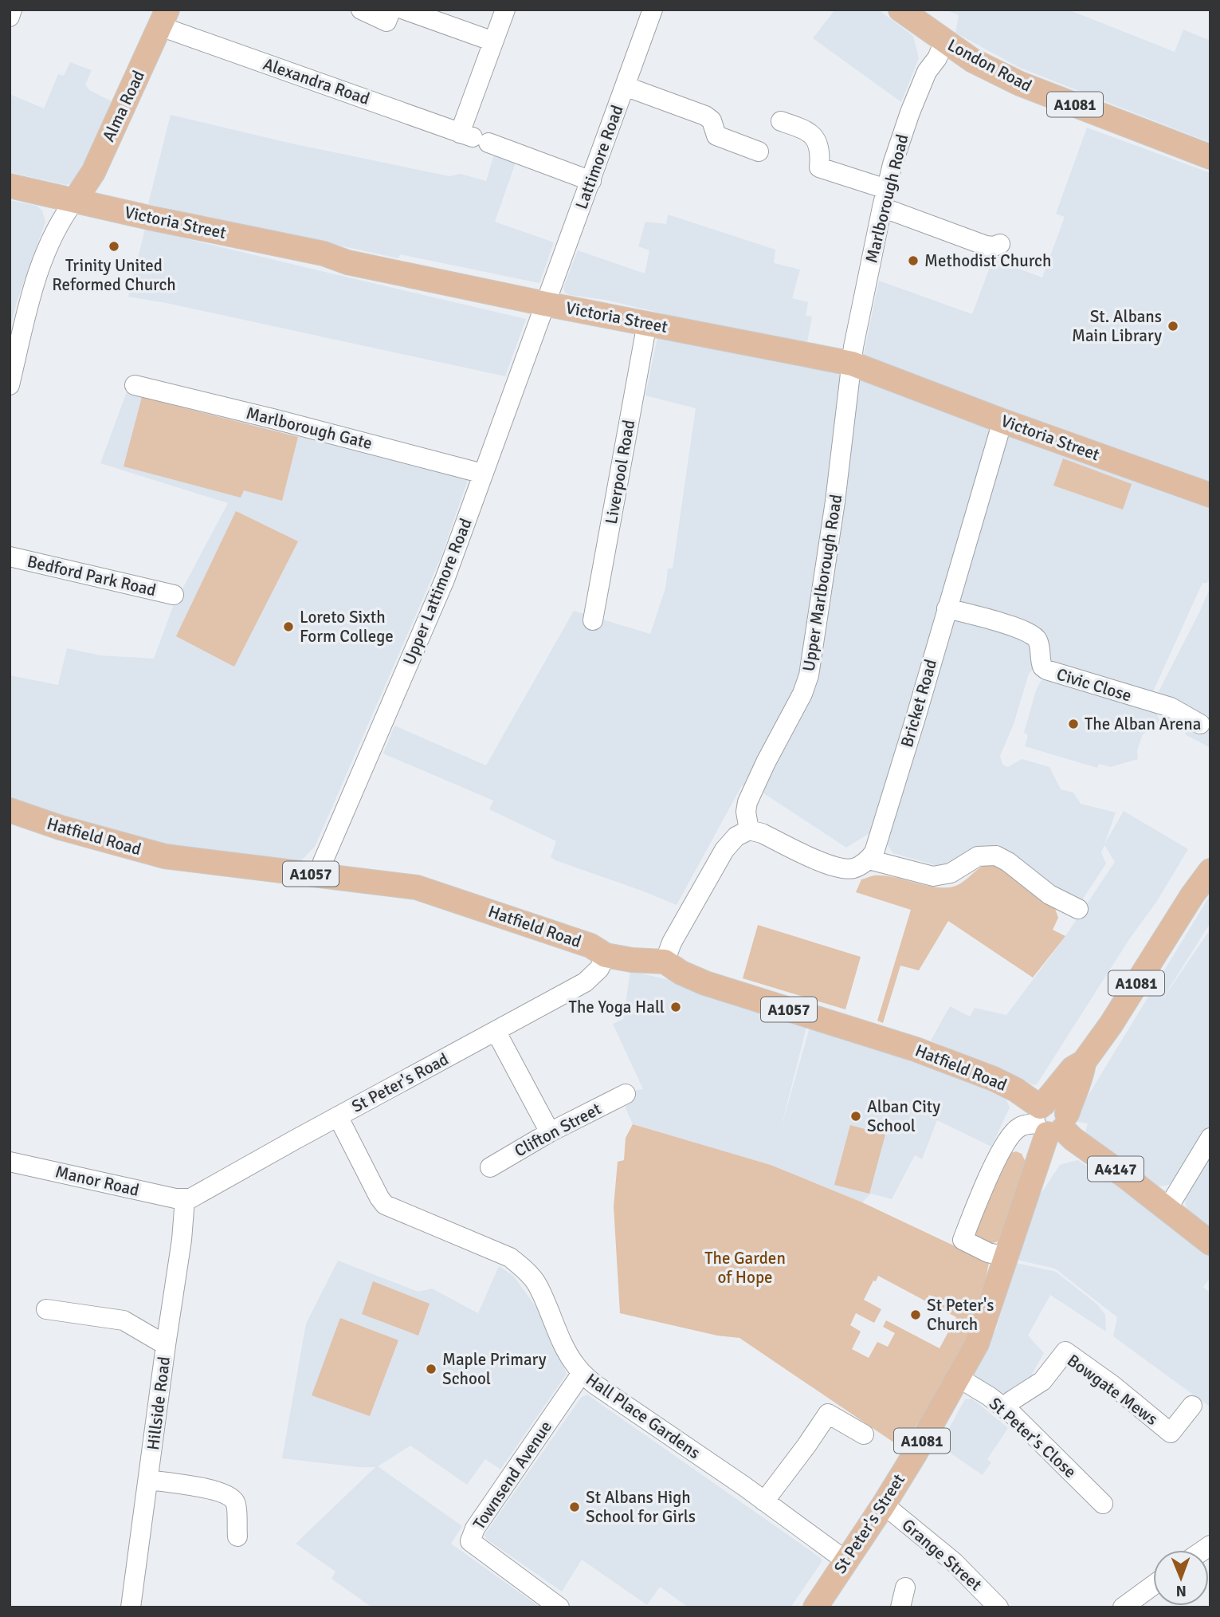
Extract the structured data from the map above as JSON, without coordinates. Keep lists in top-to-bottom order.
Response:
{
  "streets": {
    "main road": [
      "London Road",
      "A1081",
      "Alma Road",
      "Victoria Street",
      "Hatfield Road",
      "A1057",
      "A4147",
      "St Peter's Street"
    ],
    "street": [
      "Alexandra Road",
      "Lattimore Road",
      "Marlborough Road",
      "Marlborough Gate",
      "Liverpool Road",
      "Bedford Park Road",
      "Upper Marlborough Road",
      "Upper Lattimore Road",
      "Civic Close",
      "Bricket Road",
      "St Peter's Road",
      "Clifton Street",
      "Manor Road",
      "Bowgate Mews",
      "Hillside Road",
      "Hall Place Gardens",
      "St Peter's Close",
      "Townsend Avenue",
      "Grange Street"
    ]
  },
  "crossings": [
    ["London Road", "Marlborough Road"],
    ["Alexandra Road", "Alma Road"],
    ["Alexandra Road", "Lattimore Road"],
    ["Alma Road", "Victoria Street"],
    ["Lattimore Road", "Victoria Street"],
    ["Lattimore Road", "Upper Lattimore Road"],
    ["Marlborough Road", "Victoria Street"],
    ["Marlborough Road", "Upper Marlborough Road"],
    ["Victoria Street", "Liverpool Road"],
    ["Victoria Street", "Upper Marlborough Road"],
    ["Victoria Street", "Upper Lattimore Road"],
    ["Victoria Street", "Bricket Road"],
    ["Marlborough Gate", "Upper Lattimore Road"],
    ["Upper Lattimore Road", "Hatfield Road"],
    ["Civic Close", "Bricket Road"],
    ["Hatfield Road", "St Peter's Road"],
    ["Hatfield Road", "A4147"],
    ["Hatfield Road", "St Peter's Street"],
    ["St Peter's Road", "Manor Road"],
    ["St Peter's Road", "Hillside Road"],
    ["St Peter's Road", "Hall Place Gardens"],
    ["A4147", "St Peter's Street"],
    ["Manor Road", "Hillside Road"],
    ["Bowgate Mews", "St Peter's Close"],
    ["Hall Place Gardens", "Townsend Avenue"],
    ["Hall Place Gardens", "St Peter's Street"],
    ["St Peter's Close", "St Peter's Street"],
    ["St Peter's Street", "Grange Street"]
  ],
  "parks": ["The Garden of Hope"],
  "places": [
    "Trinity United Reformed Church",
    "Methodist Church",
    "St. Albans Main Library",
    "Loreto Sixth Form College",
    "The Alban Arena",
    "The Yoga Hall",
    "Alban City School",
    "St Peter's Church",
    "Maple Primary School",
    "St Albans High School for Girls"
  ],
  "north": "bottom"
}
